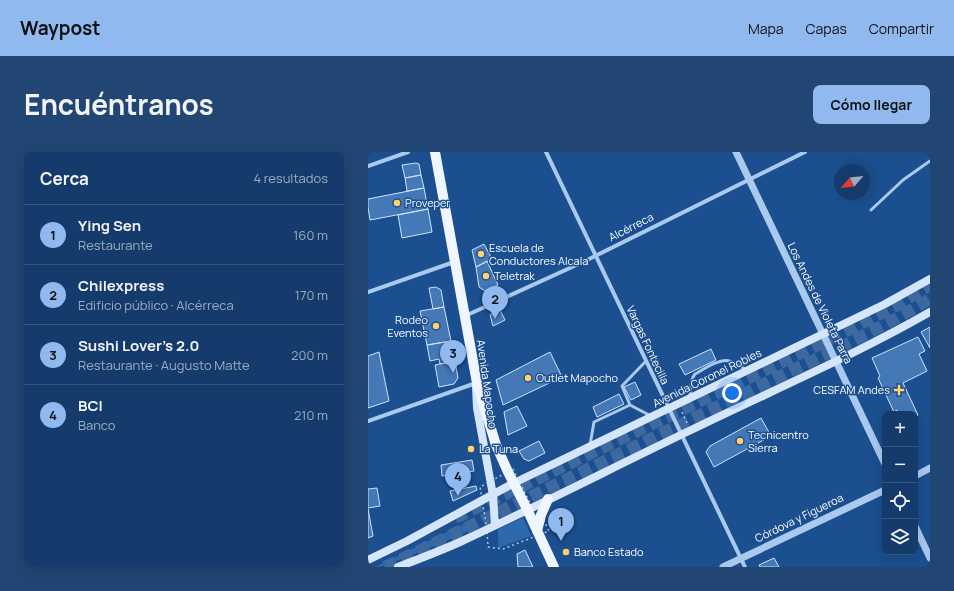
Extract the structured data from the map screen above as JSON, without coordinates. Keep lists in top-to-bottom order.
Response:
{
  "streets": {
    "main road": ["Avenida Coronel Robles", "Avenida Mapocho"],
    "street": [
      "Alcérreca",
      "Los Andes de Violeta Parra",
      "Vargas Fontecilla",
      "Córdova y Figueroa"
    ]
  },
  "crossings": [
    ["Alcérreca", "Los Andes de Violeta Parra"],
    ["Alcérreca", "Vargas Fontecilla"],
    ["Alcérreca", "Avenida Mapocho"],
    ["Los Andes de Violeta Parra", "Avenida Coronel Robles"],
    ["Vargas Fontecilla", "Avenida Coronel Robles"],
    ["Vargas Fontecilla", "Córdova y Figueroa"],
    ["Avenida Coronel Robles", "Avenida Mapocho"]
  ],
  "places": {
    "other": [
      "Proveper",
      "Escuela de Conductores Alcala",
      "Teletrak",
      "Rodeo Eventos",
      "Outlet Mapocho",
      "Tecnicentro Sierra",
      "La Tuna",
      "Banco Estado"
    ],
    "health": ["CESFAM Andes"]
  },
  "north": "bottom left",
  "page": {
    "header": "Waypost",
    "nav": ["Mapa", "Capas", "Compartir"],
    "title": "Encuéntranos",
    "buttons": "Cómo llegar",
    "heading": ["Cerca", "4 resultados"],
    "list": [
      {
        "mark": "1",
        "name": "Ying Sen",
        "note": "Restaurante",
        "value": "160 m"
      },
      {
        "mark": "2",
        "name": "Chilexpress",
        "note": "Edificio público · Alcérreca",
        "value": "170 m"
      },
      {
        "mark": "3",
        "name": "Sushi Lover's 2.0",
        "note": "Restaurante · Augusto Matte",
        "value": "200 m"
      },
      {
        "mark": "4",
        "name": "BCI",
        "note": "Banco",
        "value": "210 m"
      }
    ],
    "pins": [
      "2",
      "3",
      "4",
      "1"
    ],
    "map_buttons": ["+", "−"]
  }
}
